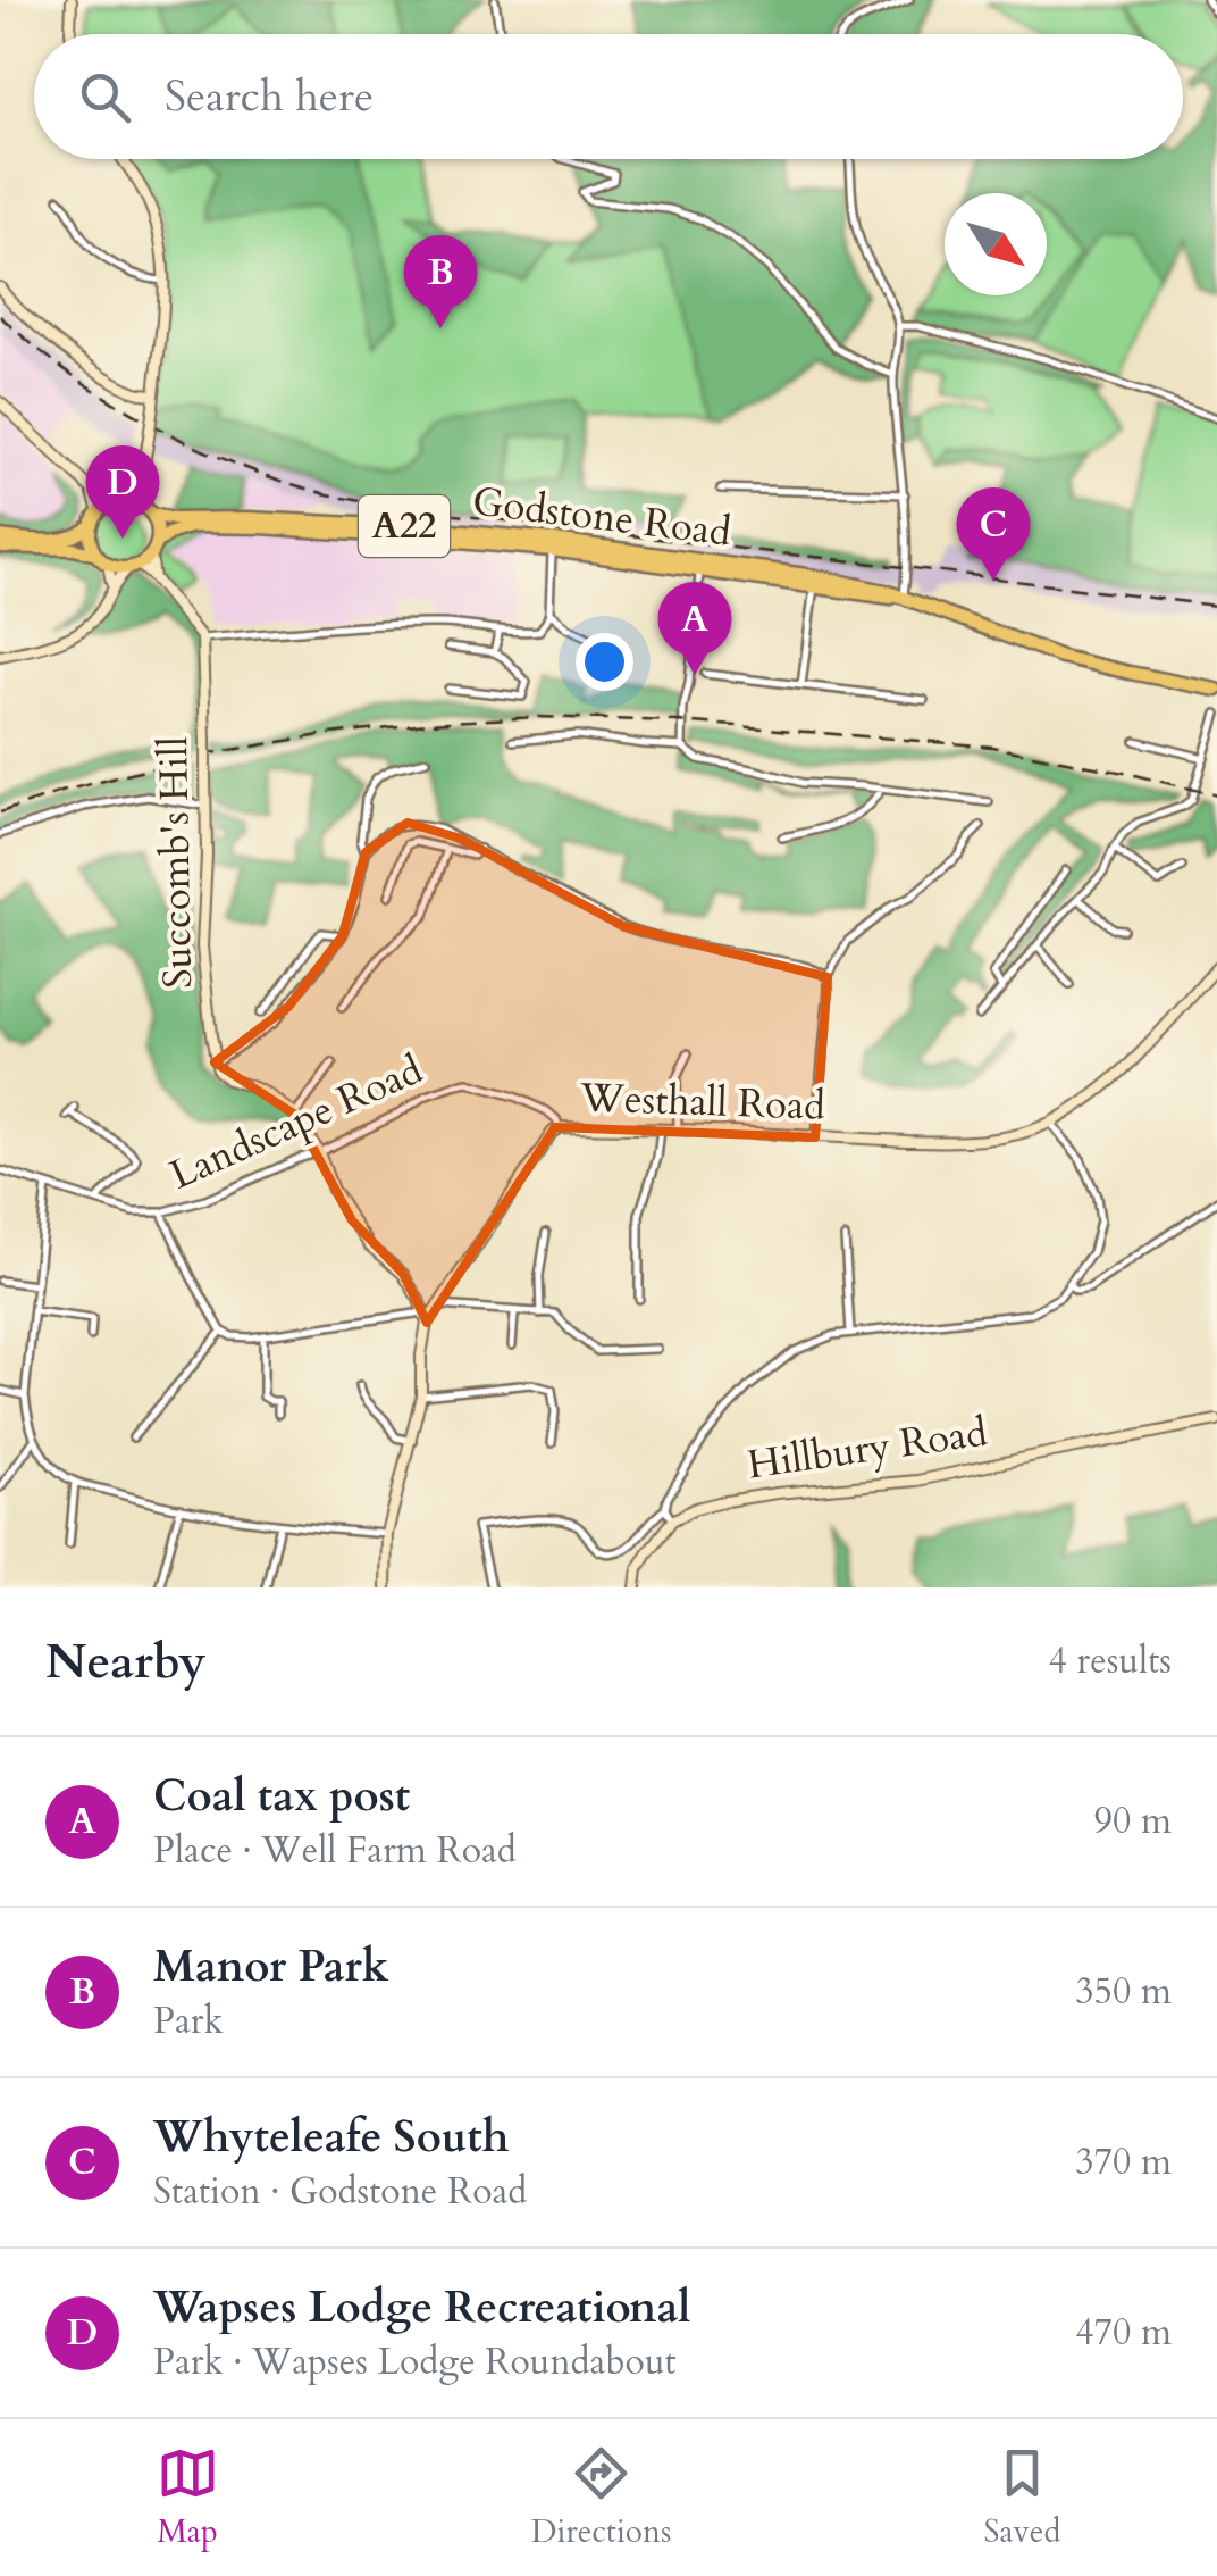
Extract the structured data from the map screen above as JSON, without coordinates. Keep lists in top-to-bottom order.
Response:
{
  "streets": {
    "highway": ["Godstone Road", "A22"],
    "street": [
      "Succomb's Hill",
      "Westhall Road",
      "Landscape Road",
      "Hillbury Road"
    ]
  },
  "crossings": [
    ["Westhall Road", "Landscape Road"]
  ],
  "north": "bottom right",
  "page": {
    "search": "Search here",
    "pins": [
      "B",
      "D",
      "C",
      "A"
    ],
    "heading": ["Nearby", "4 results"],
    "list": [
      {
        "mark": "A",
        "name": "Coal tax post",
        "note": "Place · Well Farm Road",
        "value": "90 m"
      },
      {
        "mark": "B",
        "name": "Manor Park",
        "note": "Park",
        "value": "350 m"
      },
      {
        "mark": "C",
        "name": "Whyteleafe South",
        "note": "Station · Godstone Road",
        "value": "370 m"
      },
      {
        "mark": "D",
        "name": "Wapses Lodge Recreational",
        "note": "Park · Wapses Lodge Roundabout",
        "value": "470 m"
      }
    ],
    "nav": ["Map", "Directions", "Saved"]
  }
}
